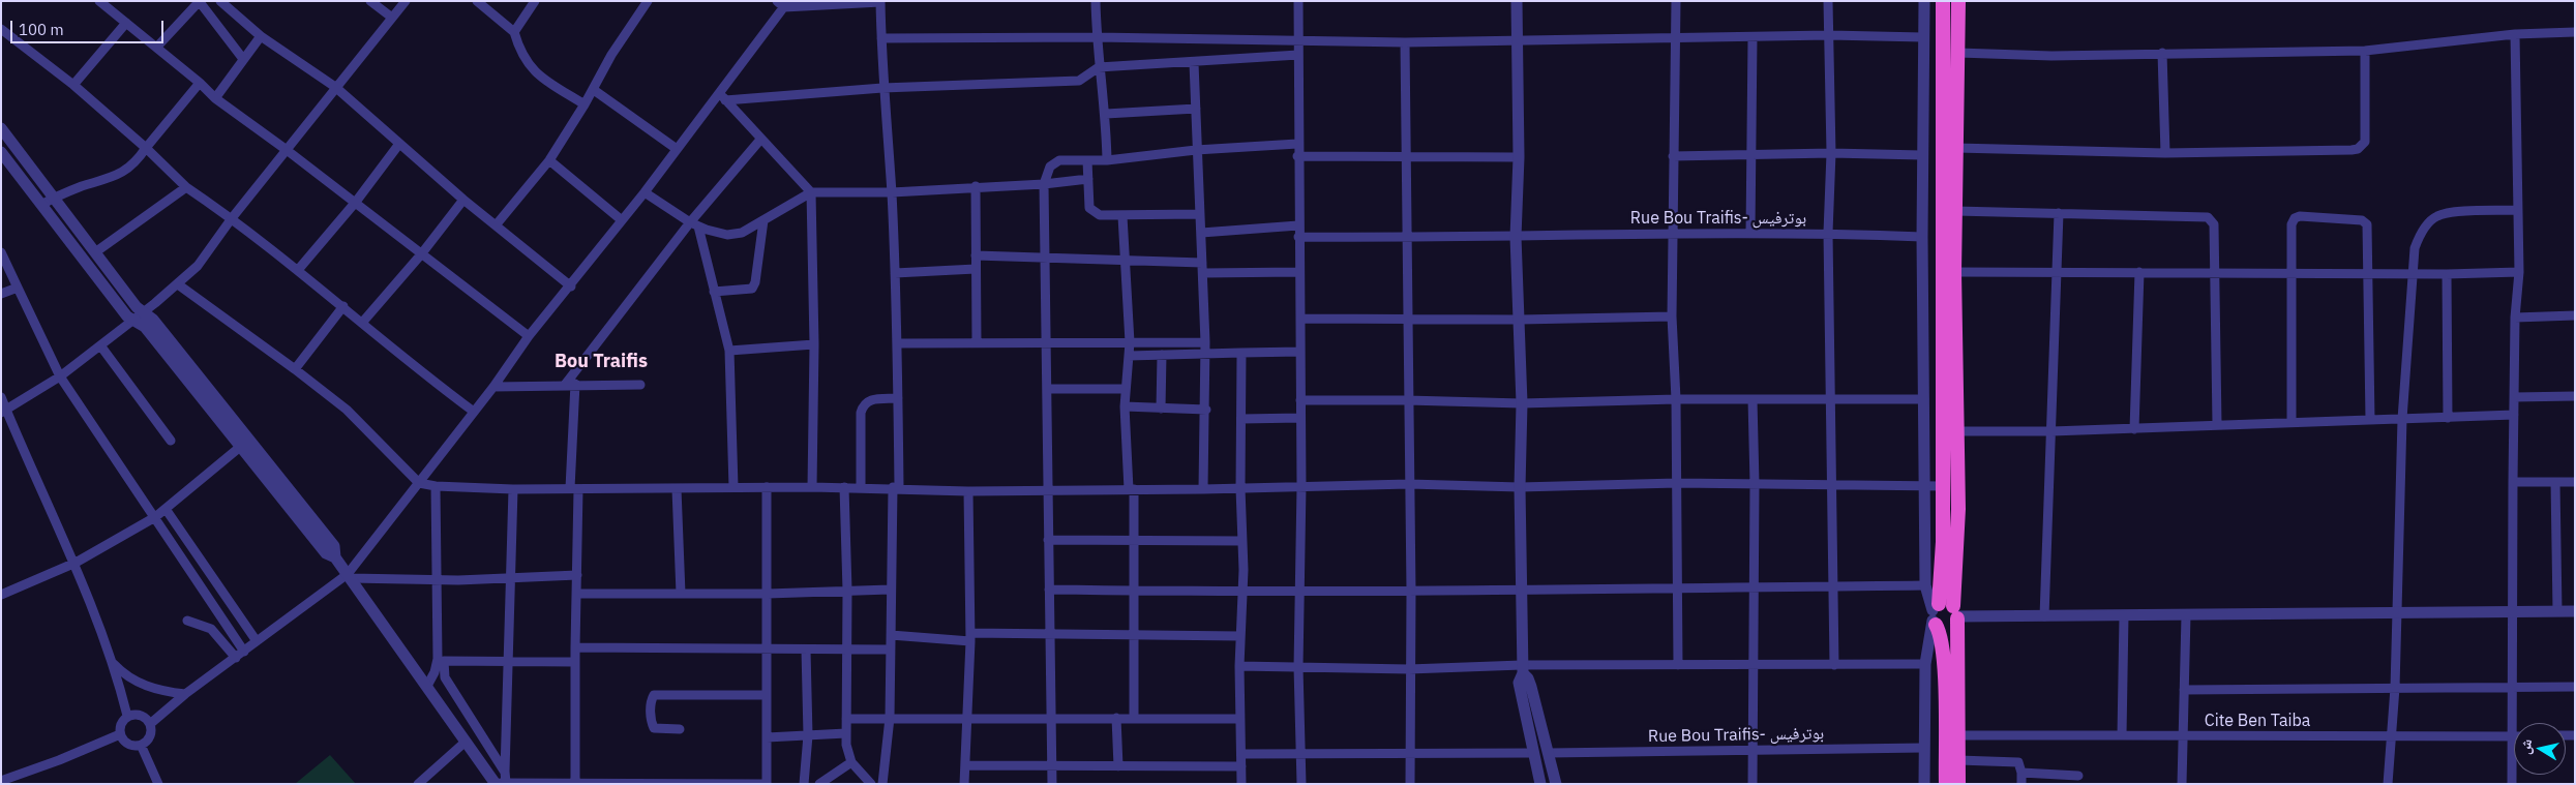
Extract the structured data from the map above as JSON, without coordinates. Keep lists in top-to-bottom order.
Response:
{
  "streets": {
    "street": ["Rue Bou Traifis- بوترفيس", "Cite Ben Taiba"]
  },
  "districts": ["Bou Traifis"],
  "scale_bar": "100 m",
  "north": "left"
}
